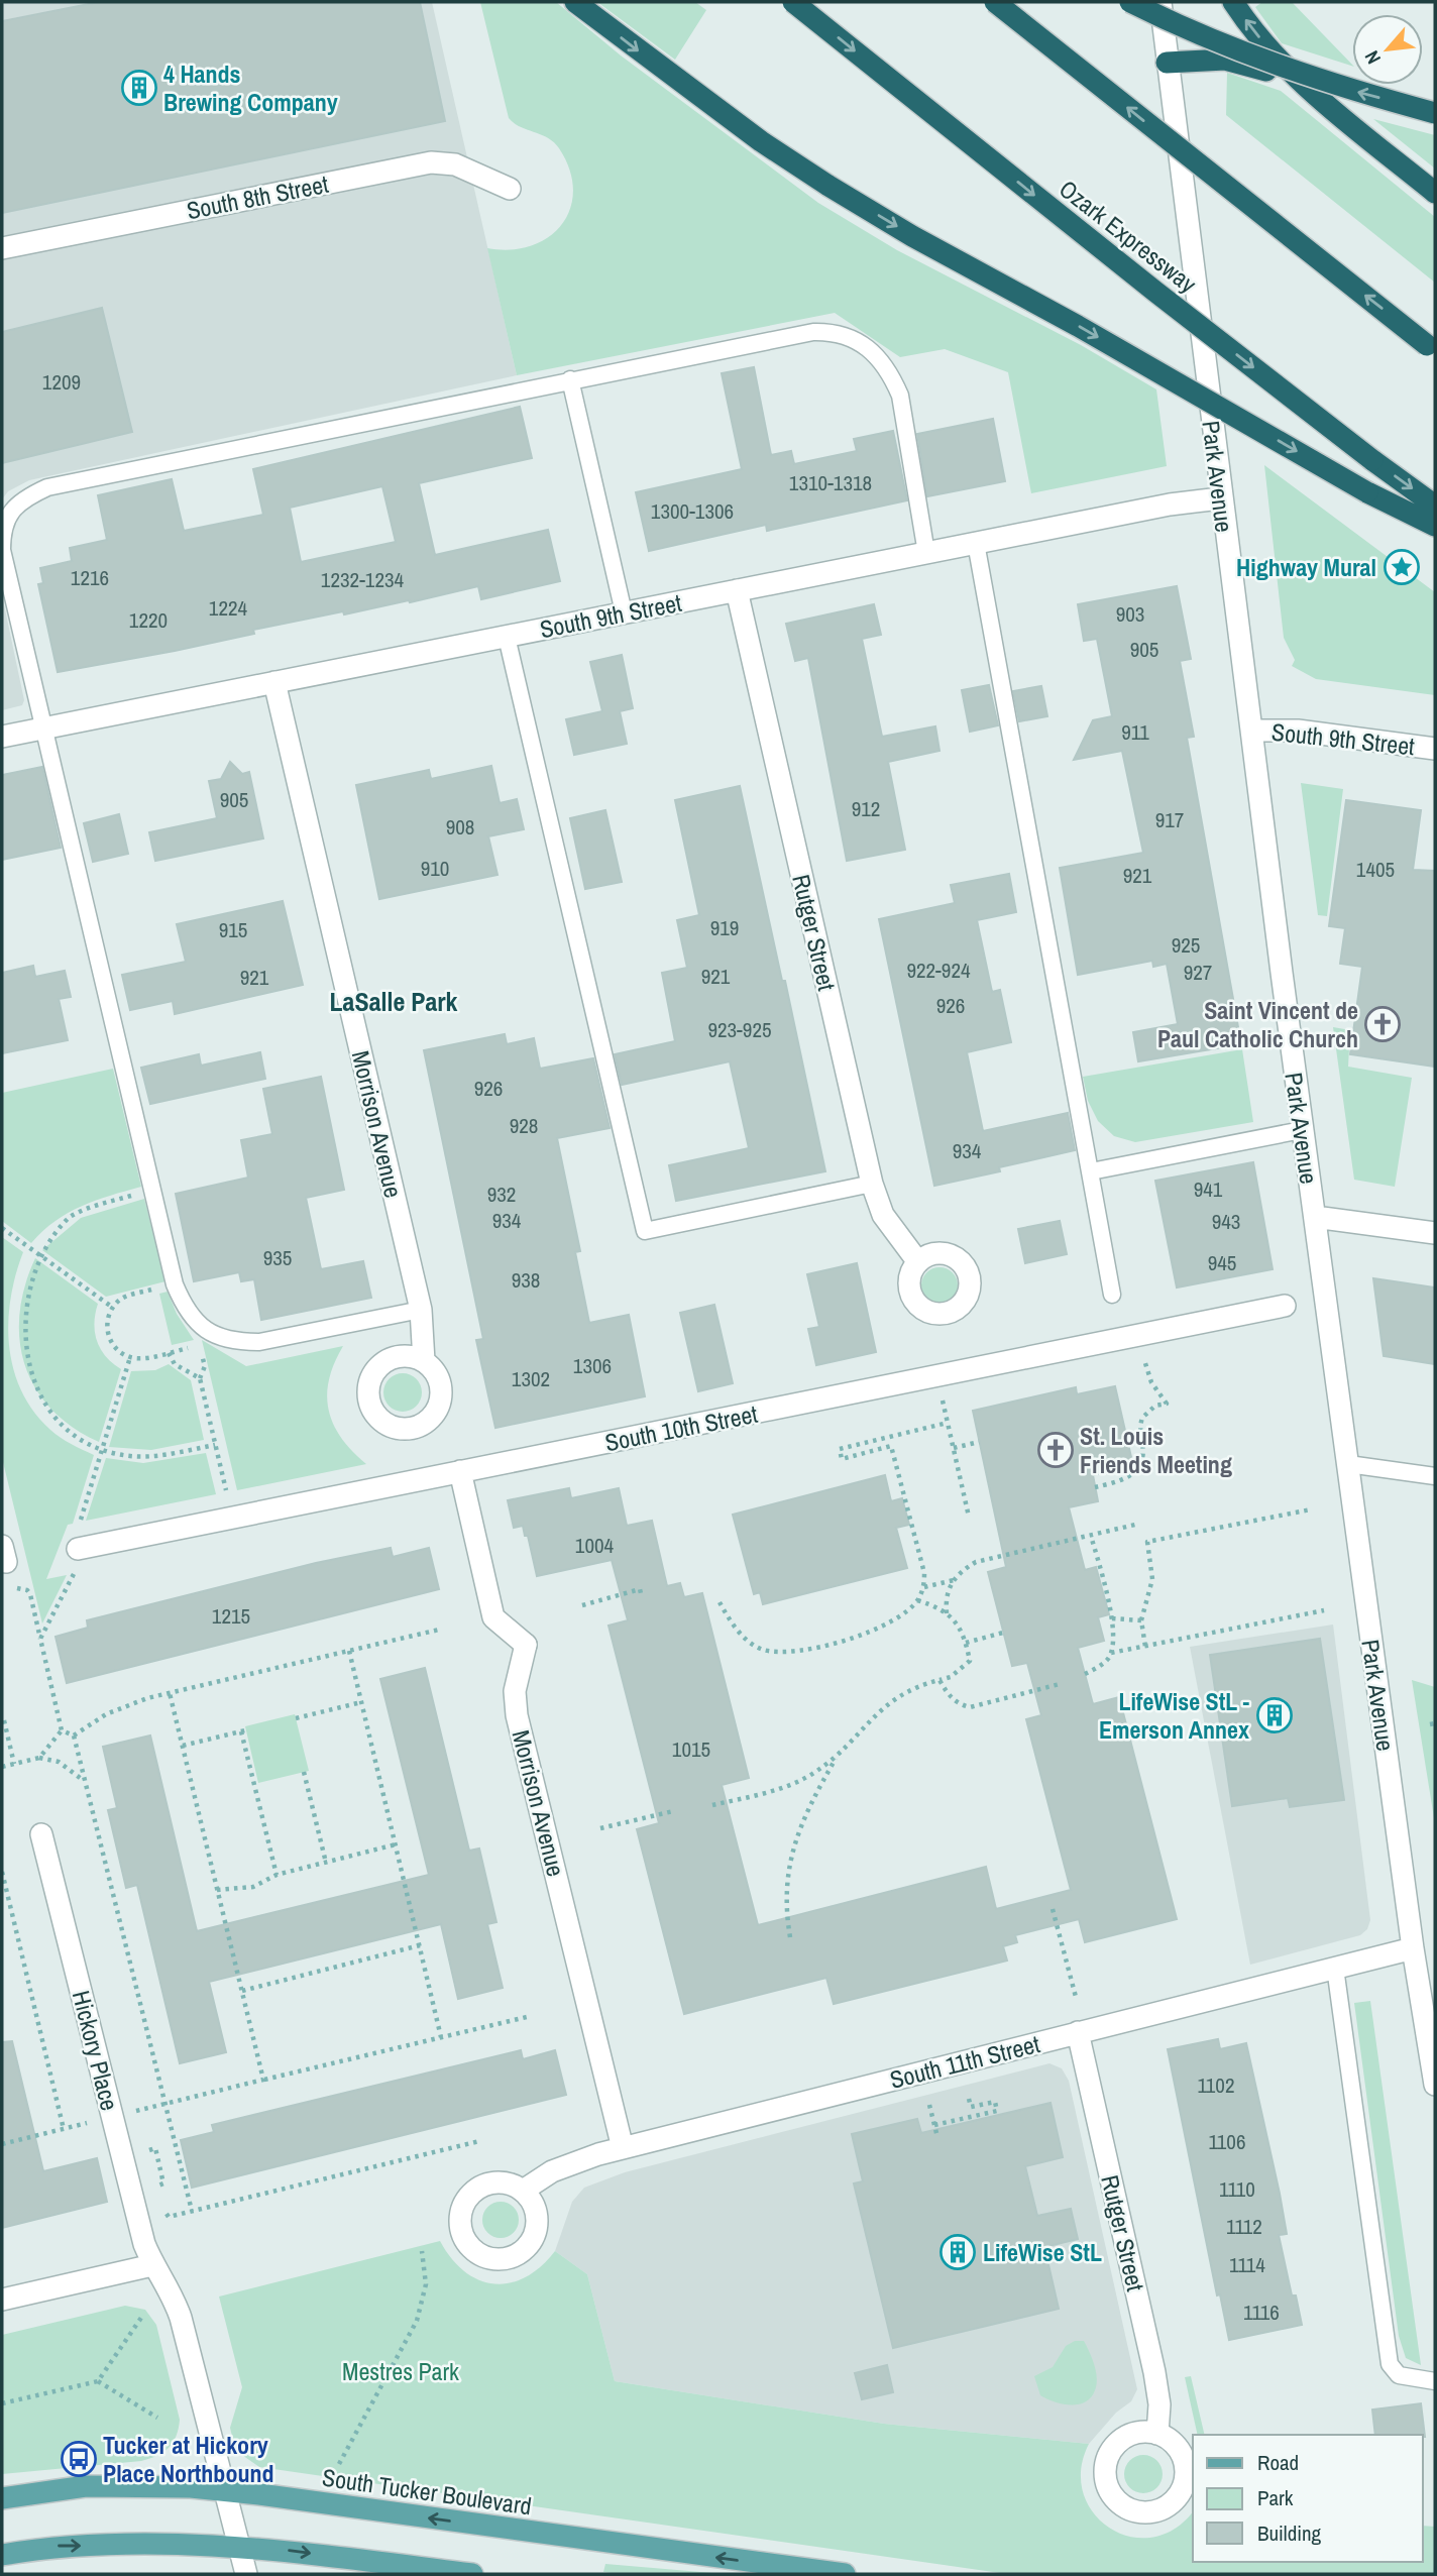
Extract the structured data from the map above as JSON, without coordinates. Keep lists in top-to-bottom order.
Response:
{
  "streets": {
    "highway": ["Ozark Expressway"],
    "main road": ["South Tucker Boulevard"],
    "street": [
      "South 8th Street",
      "Park Avenue",
      "South 9th Street",
      "Rutger Street",
      "Morrison Avenue",
      "South 10th Street",
      "Hickory Place",
      "South 11th Street"
    ]
  },
  "crossings": [
    ["Park Avenue", "South 9th Street"],
    ["Park Avenue", "South 11th Street"],
    ["South 9th Street", "Rutger Street"],
    ["South 9th Street", "Morrison Avenue"],
    ["Rutger Street", "South 11th Street"],
    ["Morrison Avenue", "South 10th Street"],
    ["Morrison Avenue", "South 11th Street"],
    ["Hickory Place", "South Tucker Boulevard"]
  ],
  "districts": ["LaSalle Park"],
  "parks": ["Mestres Park"],
  "places": {
    "building": ["4 Hands Brewing Company", "LifeWise StL - Emerson Annex", "LifeWise StL"],
    "place": ["Highway Mural"],
    "church": ["Saint Vincent de Paul Catholic Church", "St. Louis Friends Meeting"],
    "bus stop": ["Tucker at Hickory Place Northbound"]
  },
  "house_numbers": [
    "1209",
    "1310-1318",
    "1300-1306",
    "1216",
    "1232-1234",
    "1224",
    "903",
    "1220",
    "905",
    "911",
    "905",
    "912",
    "917",
    "908",
    "910",
    "1405",
    "921",
    "919",
    "915",
    "925",
    "922-924",
    "927",
    "921",
    "921",
    "926",
    "923-925",
    "926",
    "928",
    "934",
    "941",
    "932",
    "934",
    "943",
    "935",
    "945",
    "938",
    "1306",
    "1302",
    "1004",
    "1215",
    "1015",
    "1102",
    "1106",
    "1110",
    "1112",
    "1114",
    "1116"
  ],
  "legend": ["Road", "Park", "Building"],
  "north": "bottom left"
}
